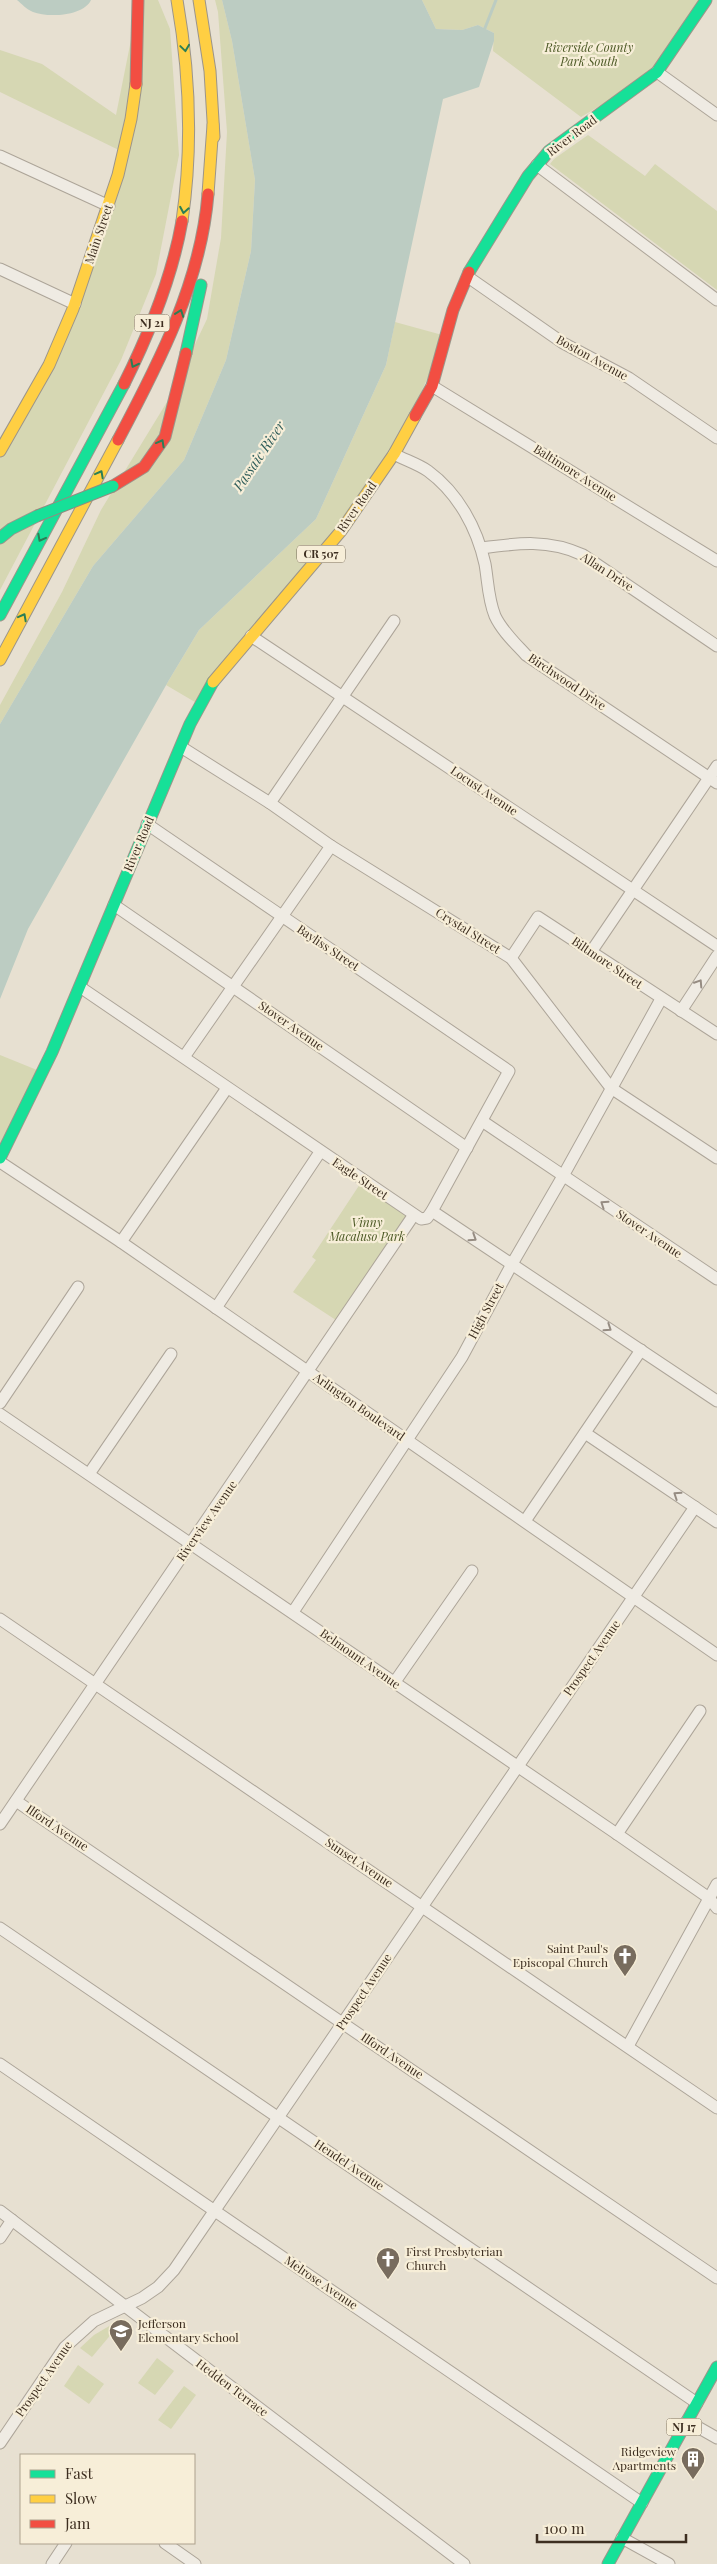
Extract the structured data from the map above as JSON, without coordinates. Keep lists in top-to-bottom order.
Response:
{
  "streets": {
    "main road": [
      "River Road",
      "Main Street",
      "NJ 21",
      "CR 507",
      "NJ 17"
    ],
    "street": [
      "Boston Avenue",
      "Baltimore Avenue",
      "Allan Drive",
      "Birchwood Drive",
      "Locust Avenue",
      "Crystal Street",
      "Bayliss Street",
      "Biltmore Street",
      "Stover Avenue",
      "Eagle Street",
      "High Street",
      "Arlington Boulevard",
      "Riverview Avenue",
      "Prospect Avenue",
      "Belmount Avenue",
      "Ilford Avenue",
      "Sunset Avenue",
      "Hendel Avenue",
      "Melrose Avenue",
      "Hedden Terrace"
    ]
  },
  "crossings": [
    ["River Road", "Boston Avenue"],
    ["River Road", "Baltimore Avenue"],
    ["River Road", "Birchwood Drive"],
    ["River Road", "Locust Avenue"],
    ["River Road", "Crystal Street"],
    ["River Road", "Bayliss Street"],
    ["River Road", "Stover Avenue"],
    ["River Road", "Eagle Street"],
    ["Allan Drive", "Birchwood Drive"],
    ["Crystal Street", "Biltmore Street"],
    ["Crystal Street", "High Street"],
    ["Bayliss Street", "Stover Avenue"],
    ["Biltmore Street", "High Street"],
    ["Stover Avenue", "High Street"],
    ["Eagle Street", "Riverview Avenue"],
    ["High Street", "Arlington Boulevard"],
    ["High Street", "Belmount Avenue"],
    ["Arlington Boulevard", "Riverview Avenue"],
    ["Arlington Boulevard", "Prospect Avenue"],
    ["Riverview Avenue", "Belmount Avenue"],
    ["Riverview Avenue", "Ilford Avenue"],
    ["Riverview Avenue", "Sunset Avenue"],
    ["Prospect Avenue", "Belmount Avenue"],
    ["Prospect Avenue", "Ilford Avenue"],
    ["Prospect Avenue", "Sunset Avenue"],
    ["Prospect Avenue", "Hendel Avenue"],
    ["Prospect Avenue", "Melrose Avenue"],
    ["Prospect Avenue", "Hedden Terrace"],
    ["Hendel Avenue", "NJ 17"],
    ["Melrose Avenue", "NJ 17"]
  ],
  "water": ["Passaic River"],
  "parks": ["Riverside County Park South", "Vinny Macaluso Park"],
  "places": {
    "church": ["Saint Paul's Episcopal Church", "First Presbyterian Church"],
    "school or university": ["Jefferson Elementary School"],
    "building": ["Ridgeview Apartments"]
  },
  "legend": ["Fast", "Slow", "Jam"],
  "scale_bar": "100 m"
}
